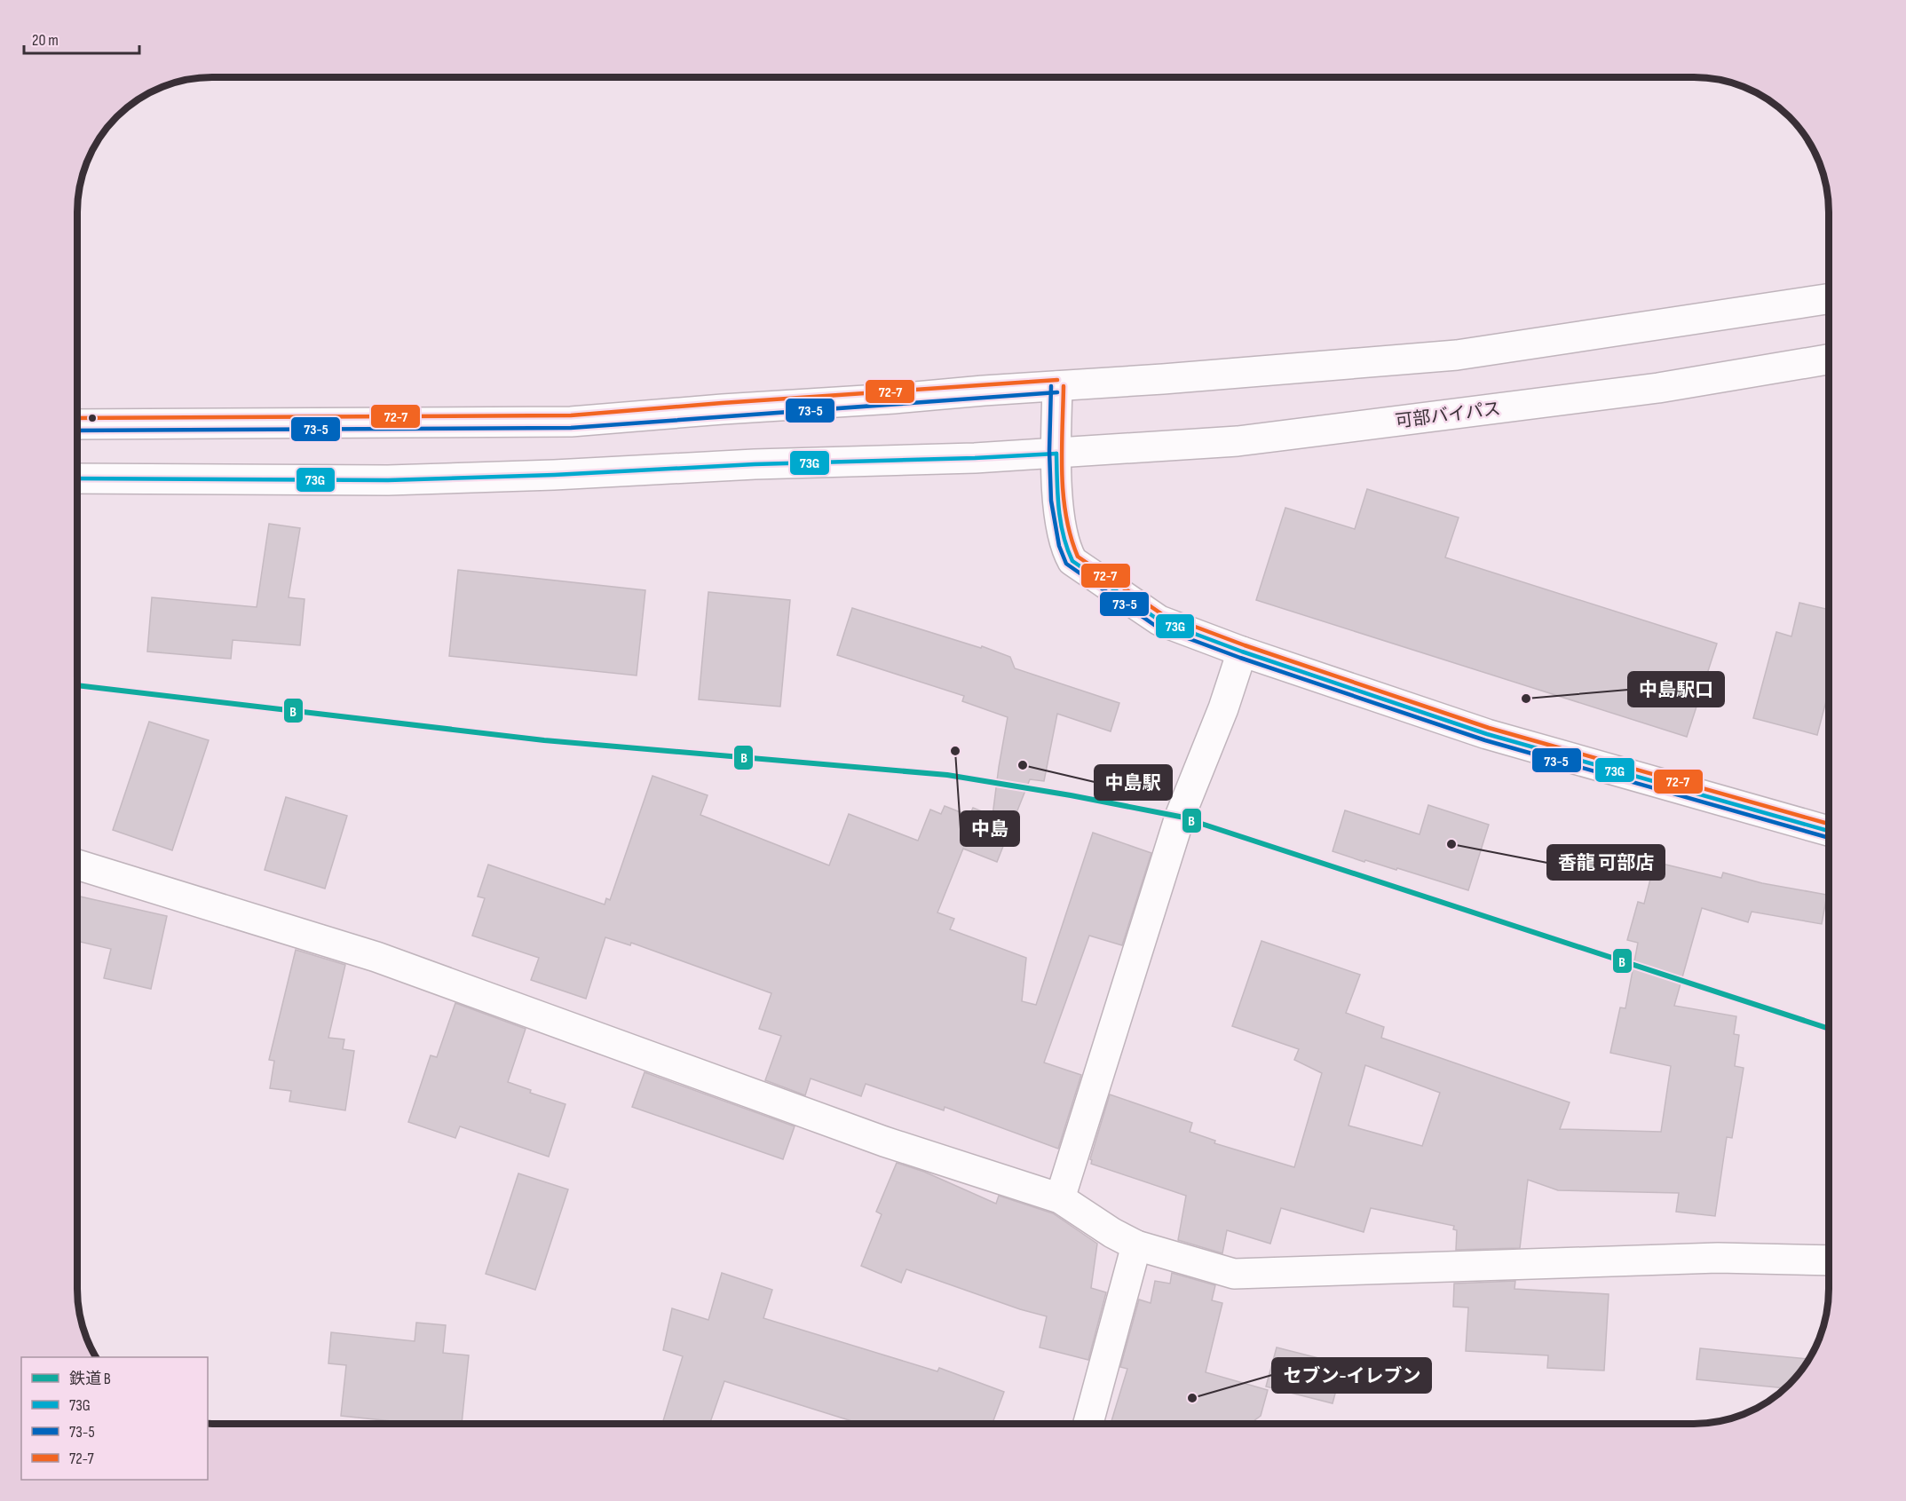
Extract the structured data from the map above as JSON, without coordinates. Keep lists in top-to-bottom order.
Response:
{
  "streets": {
    "main road": ["可部バイパス"]
  },
  "places": [
    "中島駅口",
    "中島",
    "中島駅",
    "香龍 可部店",
    "セブン-イレブン"
  ],
  "lines": [
    "transit line 72-7",
    "transit line 73-5",
    "transit line 73G",
    "rail line B"
  ],
  "legend": [
    "鉄道 B",
    "73G",
    "73-5",
    "72-7"
  ],
  "scale_bar": "20 m"
}
